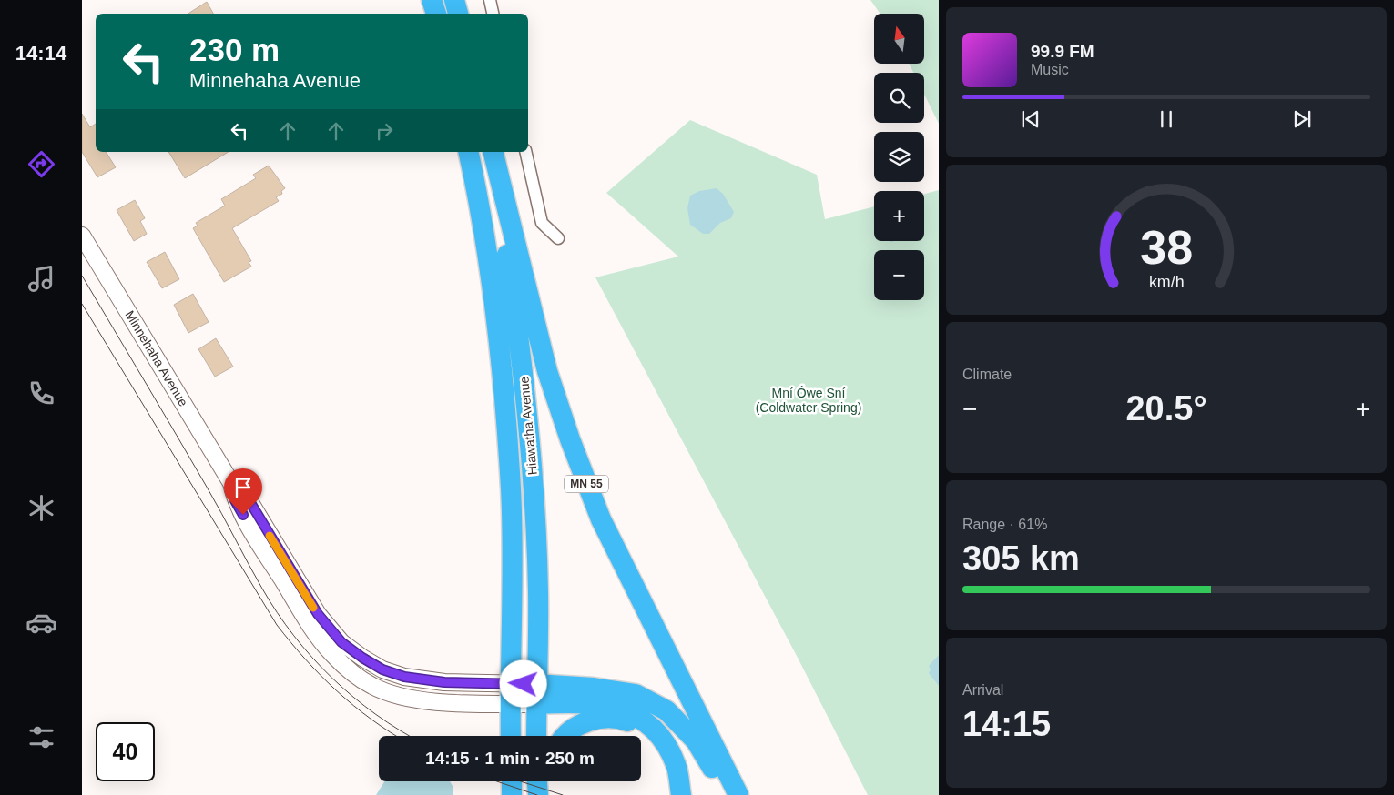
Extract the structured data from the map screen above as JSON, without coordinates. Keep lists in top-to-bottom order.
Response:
{
  "streets": {
    "highway": ["Hiawatha Avenue", "MN 55"],
    "street": ["Minnehaha Avenue"]
  },
  "crossings": [
    ["Minnehaha Avenue", "Hiawatha Avenue"]
  ],
  "parks": ["Mní Ówe Sní (Coldwater Spring)"],
  "north": "top",
  "page": {
    "tabs": "14:14",
    "map_buttons": ["+", "−"],
    "turn": ["230 m", "Minnehaha Avenue"],
    "song": ["99.9 FM", "Music"],
    "tile": [
      "Climate",
      ["Range · 61%", "305 km"],
      ["Arrival", "14:15"]
    ],
    "heat": ["−", "20.5°", "+"],
    "limit": "40",
    "trip": "14:15 · 1 min · 250 m",
    "gauge": ["38", "km/h"]
  }
}
